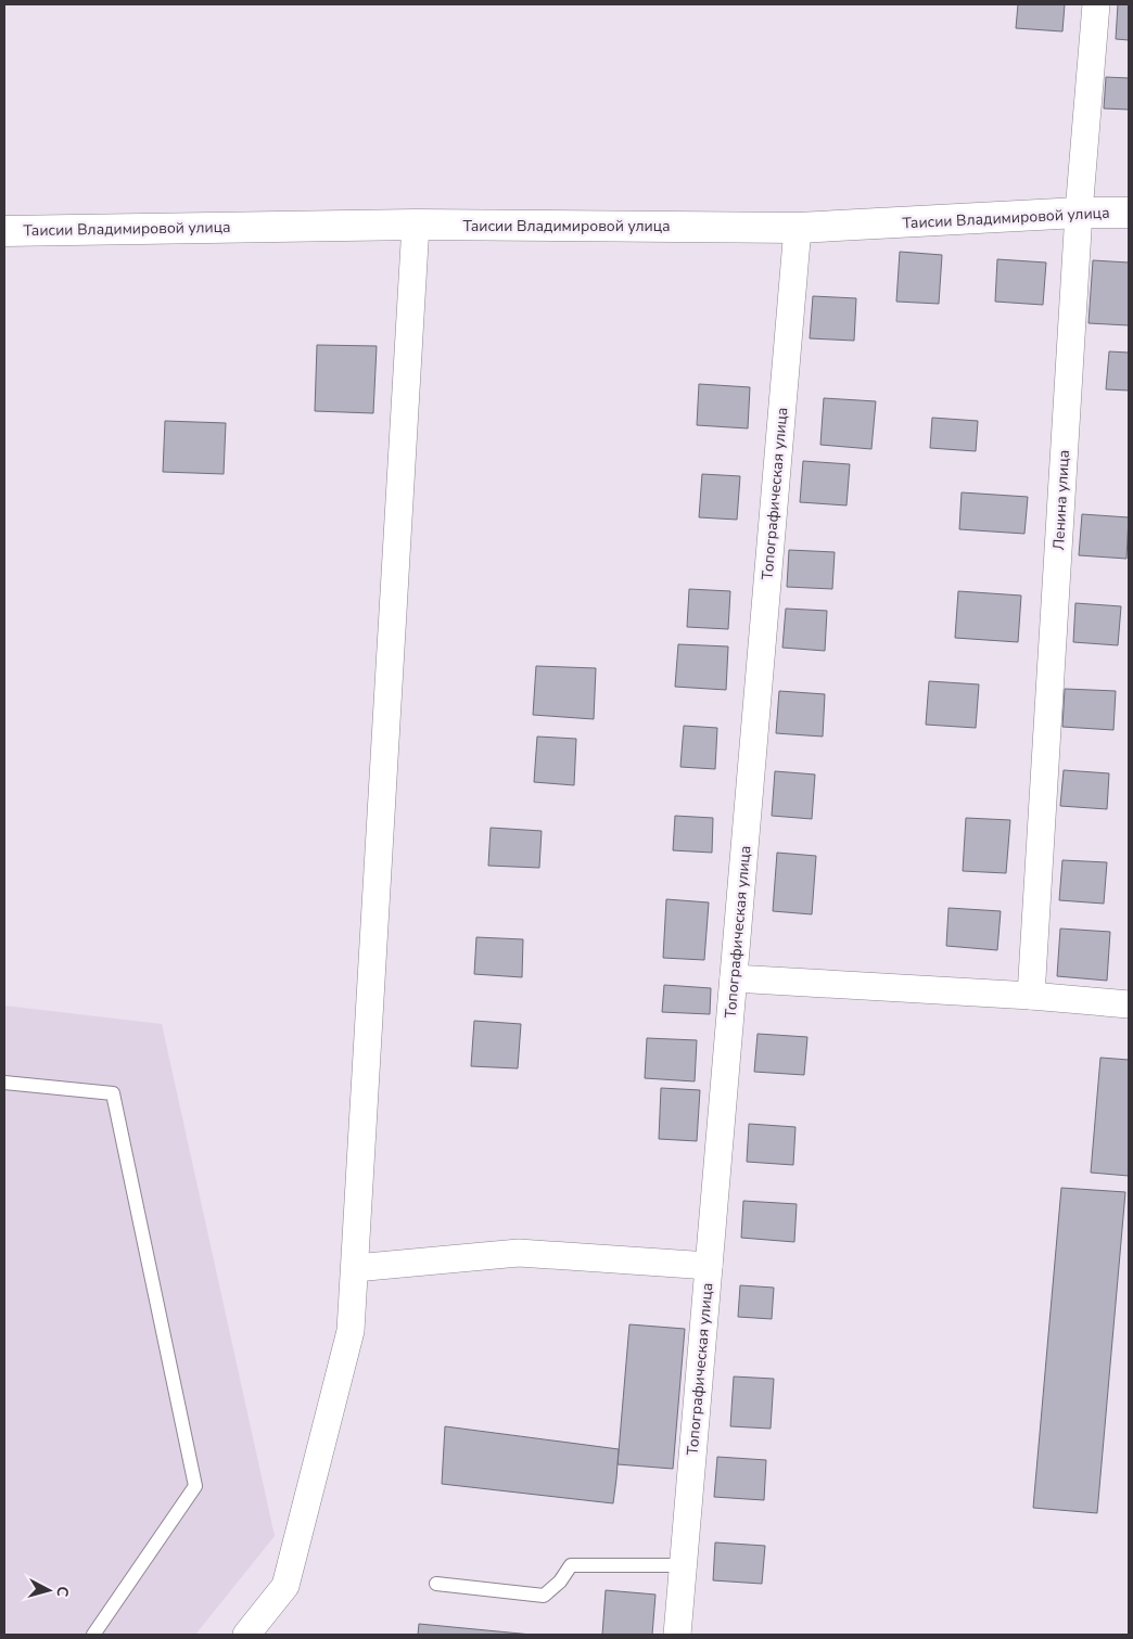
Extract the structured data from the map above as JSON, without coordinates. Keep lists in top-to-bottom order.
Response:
{
  "streets": {
    "street": ["Таисии Владимировой улица", "Топографическая улица", "Ленина улица"]
  },
  "crossings": [
    ["Таисии Владимировой улица", "Топографическая улица"],
    ["Таисии Владимировой улица", "Ленина улица"]
  ],
  "north": "right"
}
